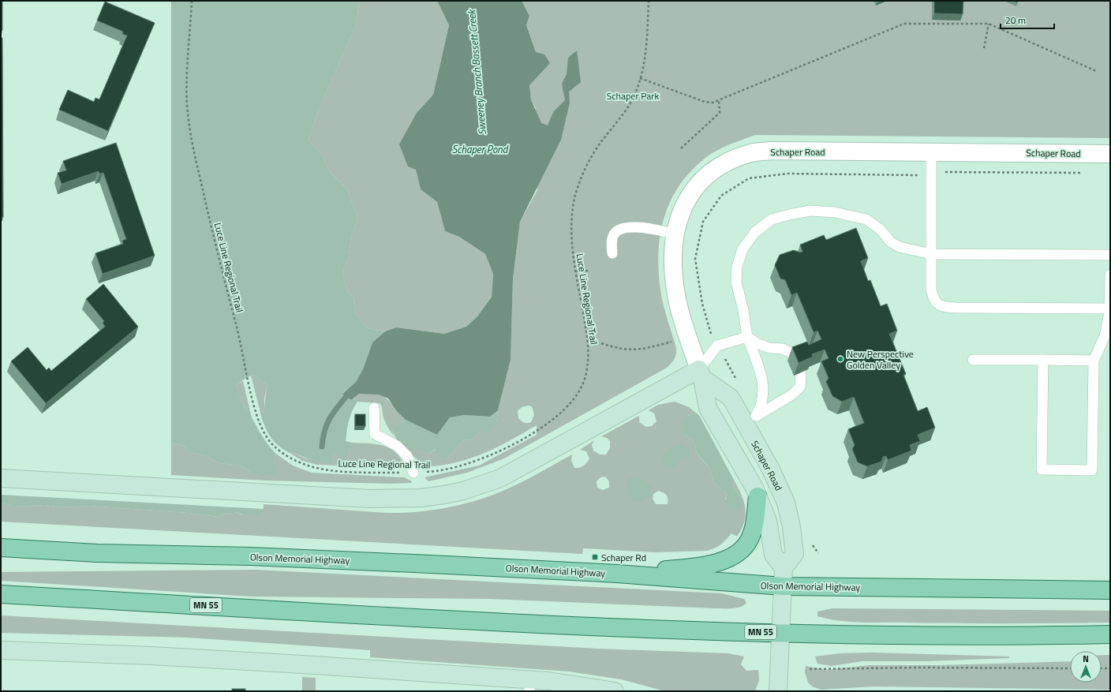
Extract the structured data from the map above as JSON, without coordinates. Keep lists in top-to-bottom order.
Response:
{
  "streets": {
    "main road": ["Olson Memorial Highway", "MN 55"],
    "street": ["Schaper Road"],
    "path": ["Luce Line Regional Trail"]
  },
  "water": ["Sweeney Branch Bassett Creek", "Schaper Pond"],
  "parks": ["Schaper Park"],
  "places": {
    "other": ["New Perspective Golden Valley"],
    "transit": ["Schaper Rd"]
  },
  "scale_bar": "20 m",
  "north": "top"
}
